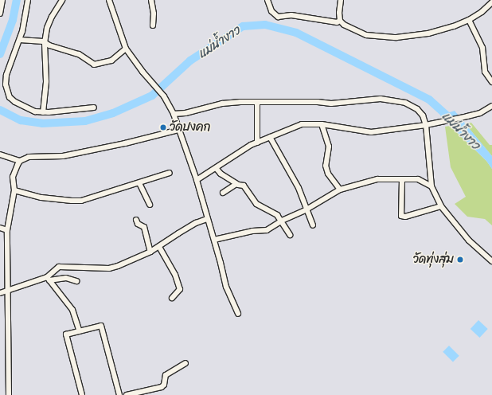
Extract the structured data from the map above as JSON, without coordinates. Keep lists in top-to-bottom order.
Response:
{
  "water": ["แม่น้ำงาว"],
  "places": ["วัดปงคก", "วัดทุ่งสุ่ม"]
}
